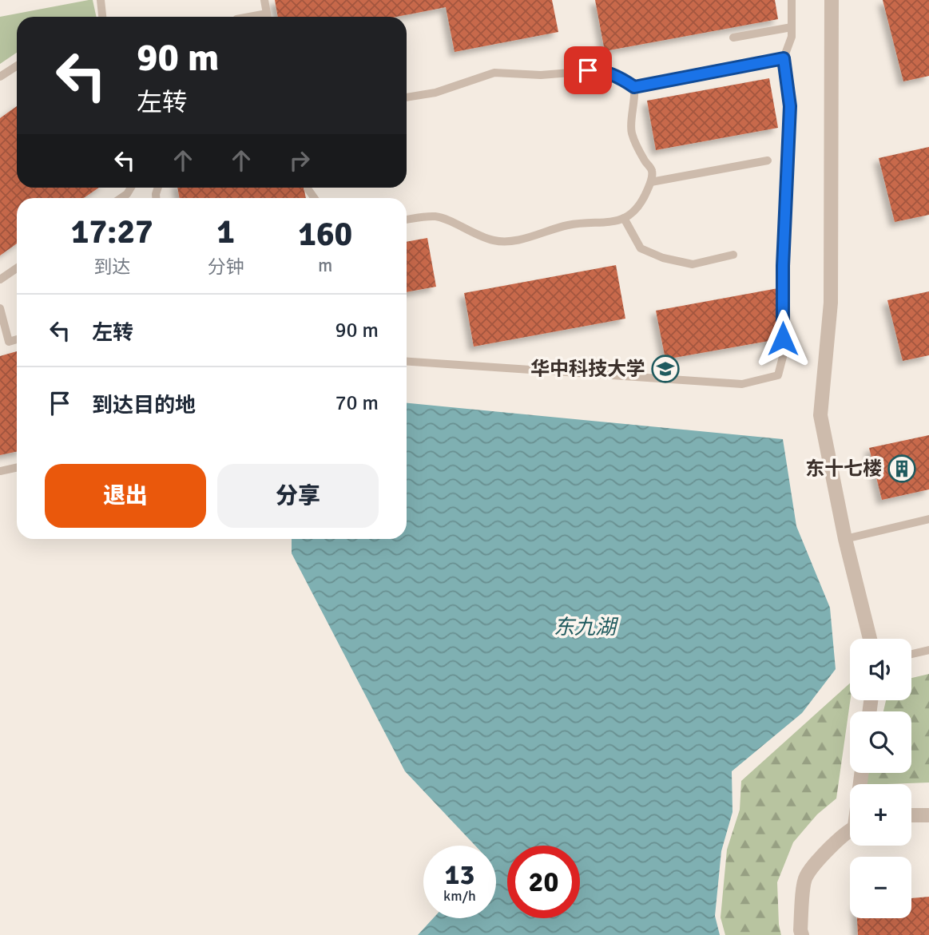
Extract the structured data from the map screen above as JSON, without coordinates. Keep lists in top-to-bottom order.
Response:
{
  "water": ["东九湖"],
  "places": {
    "school or university": ["华中科技大学"],
    "building": ["东十七楼"]
  },
  "page": {
    "turn": ["90 m", "左转"],
    "eta": [
      "17:27",
      "到达",
      "1",
      "分钟",
      "160",
      "m"
    ],
    "list": [
      {
        "name": "左转",
        "value": "90 m"
      },
      {
        "name": "到达目的地",
        "value": "70 m"
      }
    ],
    "buttons": ["退出", "分享"],
    "map_buttons": ["+", "−"],
    "speed": "13 km/h",
    "limit": "20"
  }
}
